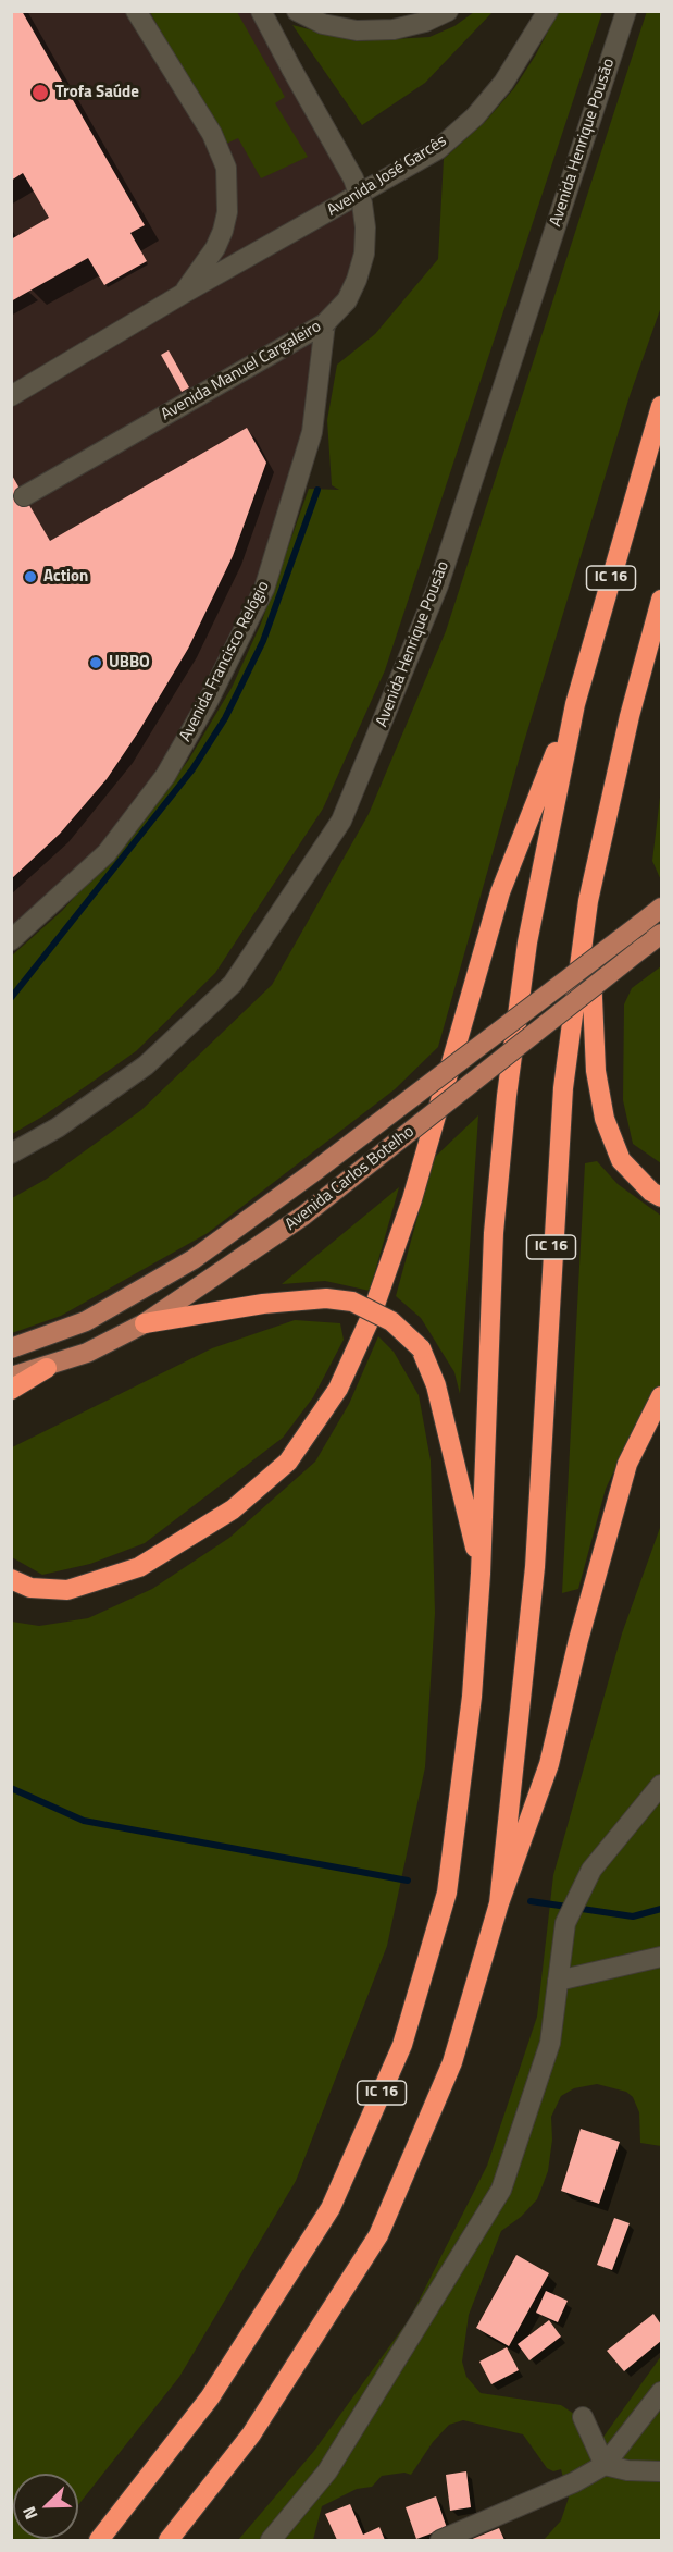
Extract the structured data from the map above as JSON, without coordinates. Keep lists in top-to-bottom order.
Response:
{
  "streets": {
    "highway": ["IC 16"],
    "main road": ["Avenida Carlos Botelho"],
    "street": [
      "Avenida Henrique Pousão",
      "Avenida José Garcês",
      "Avenida Manuel Cargaleiro",
      "Avenida Francisco Relógio"
    ]
  },
  "crossings": [
    ["Avenida Manuel Cargaleiro", "Avenida Francisco Relógio"]
  ],
  "places": ["Trofa Saúde", "Action", "UBBO"],
  "north": "bottom left"
}
